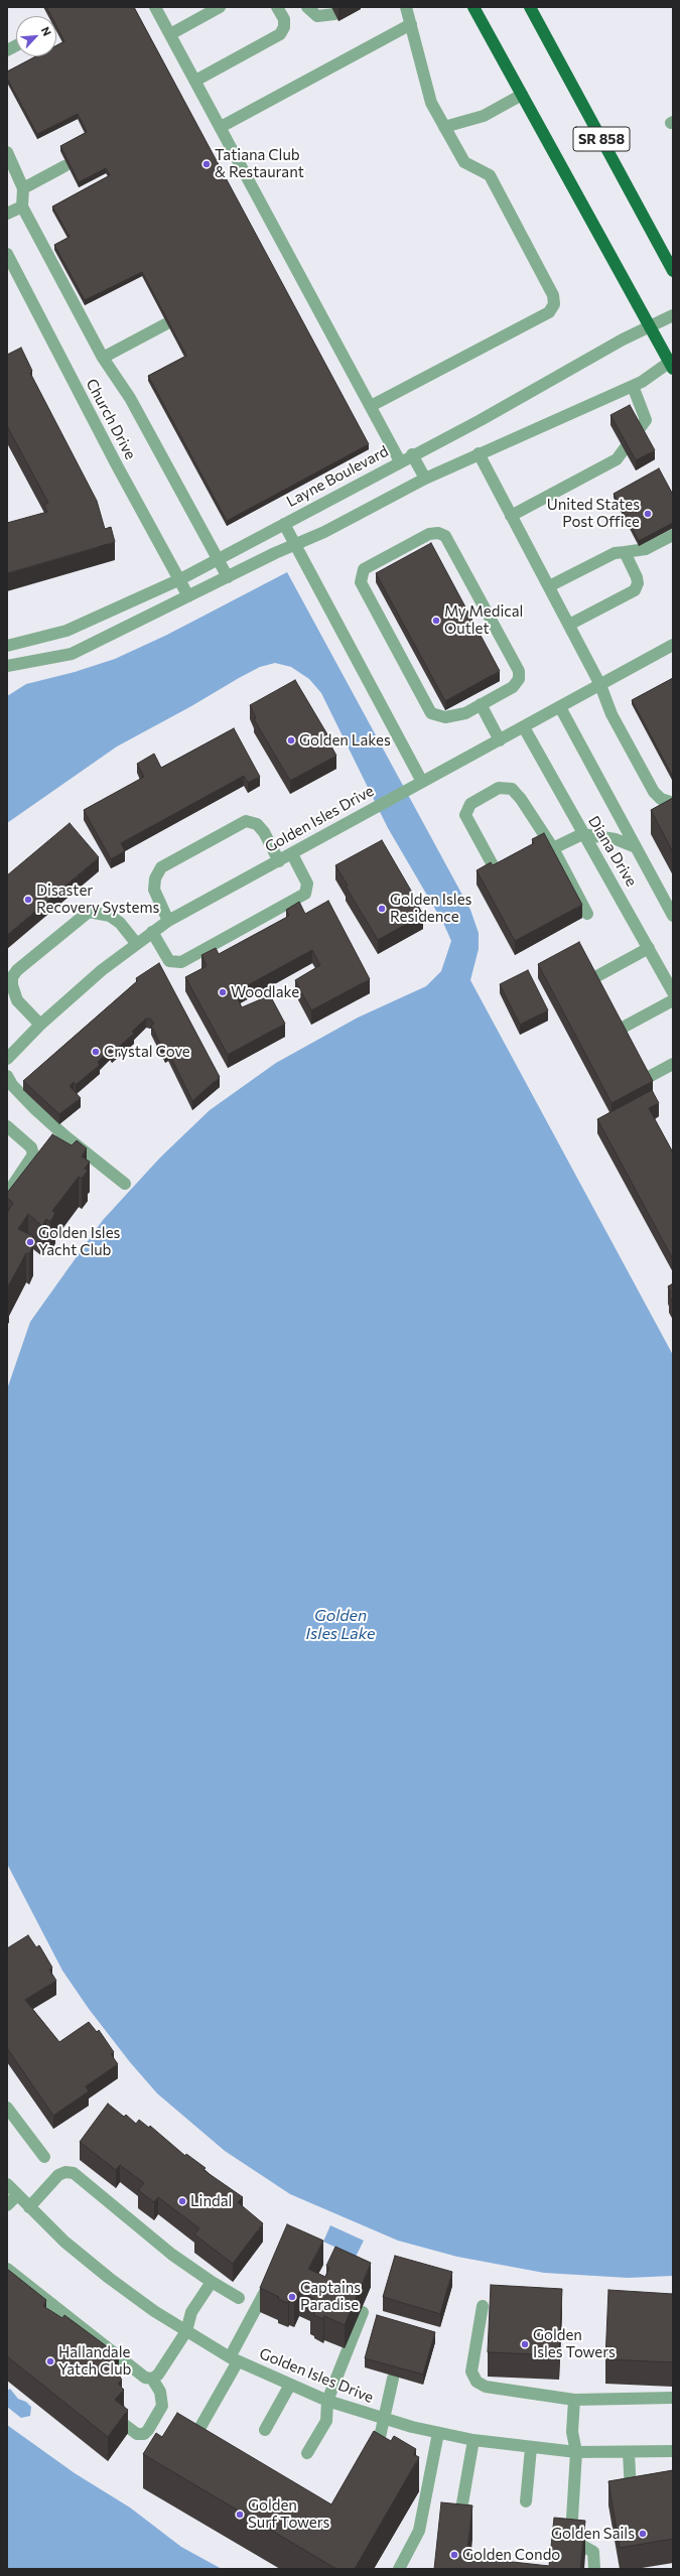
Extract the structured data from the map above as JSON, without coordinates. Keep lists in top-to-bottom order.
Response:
{
  "streets": {
    "main road": ["SR 858"],
    "street": [
      "Church Drive",
      "Layne Boulevard",
      "Golden Isles Drive",
      "Diana Drive"
    ]
  },
  "crossings": [
    ["SR 858", "Layne Boulevard"],
    ["Church Drive", "Layne Boulevard"],
    ["Golden Isles Drive", "Diana Drive"]
  ],
  "water": ["Golden Isles Lake"],
  "places": [
    "Tatiana Club & Restaurant",
    "United States Post Office",
    "My Medical Outlet",
    "Golden Lakes",
    "Disaster Recovery Systems",
    "Golden Isles Residence",
    "Woodlake",
    "Crystal Cove",
    "Golden Isles Yacht Club",
    "Lindal",
    "Captains Paradise",
    "Golden Isles Towers",
    "Hallandale Yatch Club",
    "Golden Surf Towers",
    "Golden Sails",
    "Golden Condo"
  ],
  "north": "top right"
}
